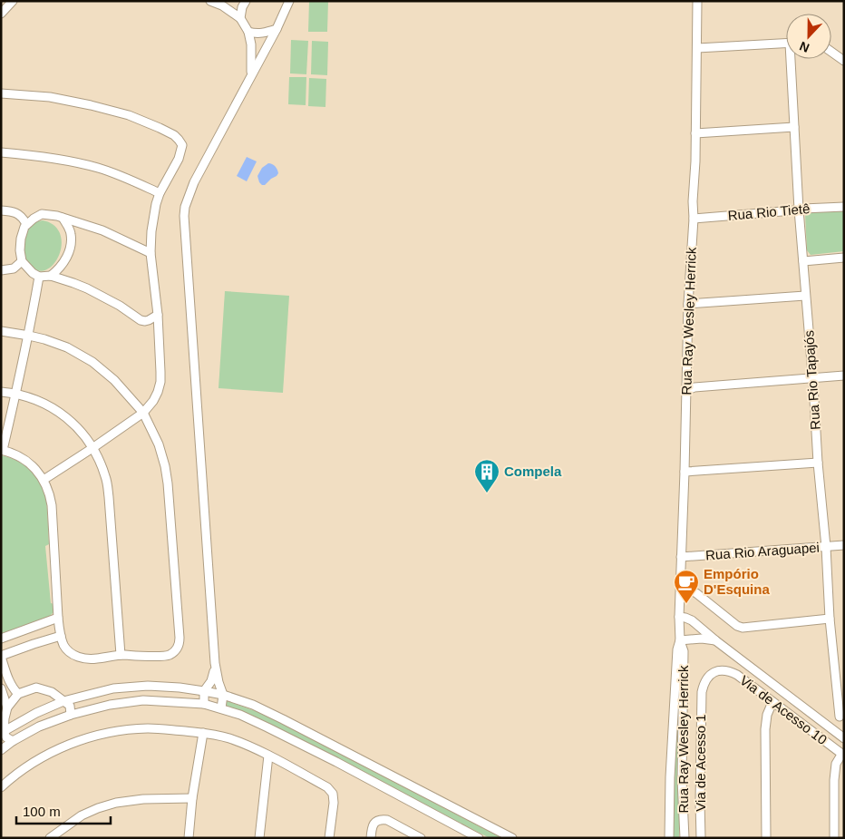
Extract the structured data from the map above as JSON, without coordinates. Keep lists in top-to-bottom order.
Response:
{
  "streets": {
    "street": [
      "Rua Rio Tietê",
      "Rua Ray Wesley Herrick",
      "Rua Rio Tapajós",
      "Rua Rio Araguapei",
      "Via de Acesso 10",
      "Via de Acesso 1"
    ]
  },
  "crossings": [
    ["Rua Rio Tietê", "Rua Ray Wesley Herrick"],
    ["Rua Rio Tietê", "Rua Rio Tapajós"],
    ["Rua Ray Wesley Herrick", "Rua Rio Araguapei"],
    ["Rua Rio Tapajós", "Rua Rio Araguapei"],
    ["Via de Acesso 10", "Via de Acesso 1"]
  ],
  "places": {
    "building": ["Compela"],
    "cafe": ["Empório D'Esquina"]
  },
  "scale_bar": "100 m",
  "north": "bottom"
}
